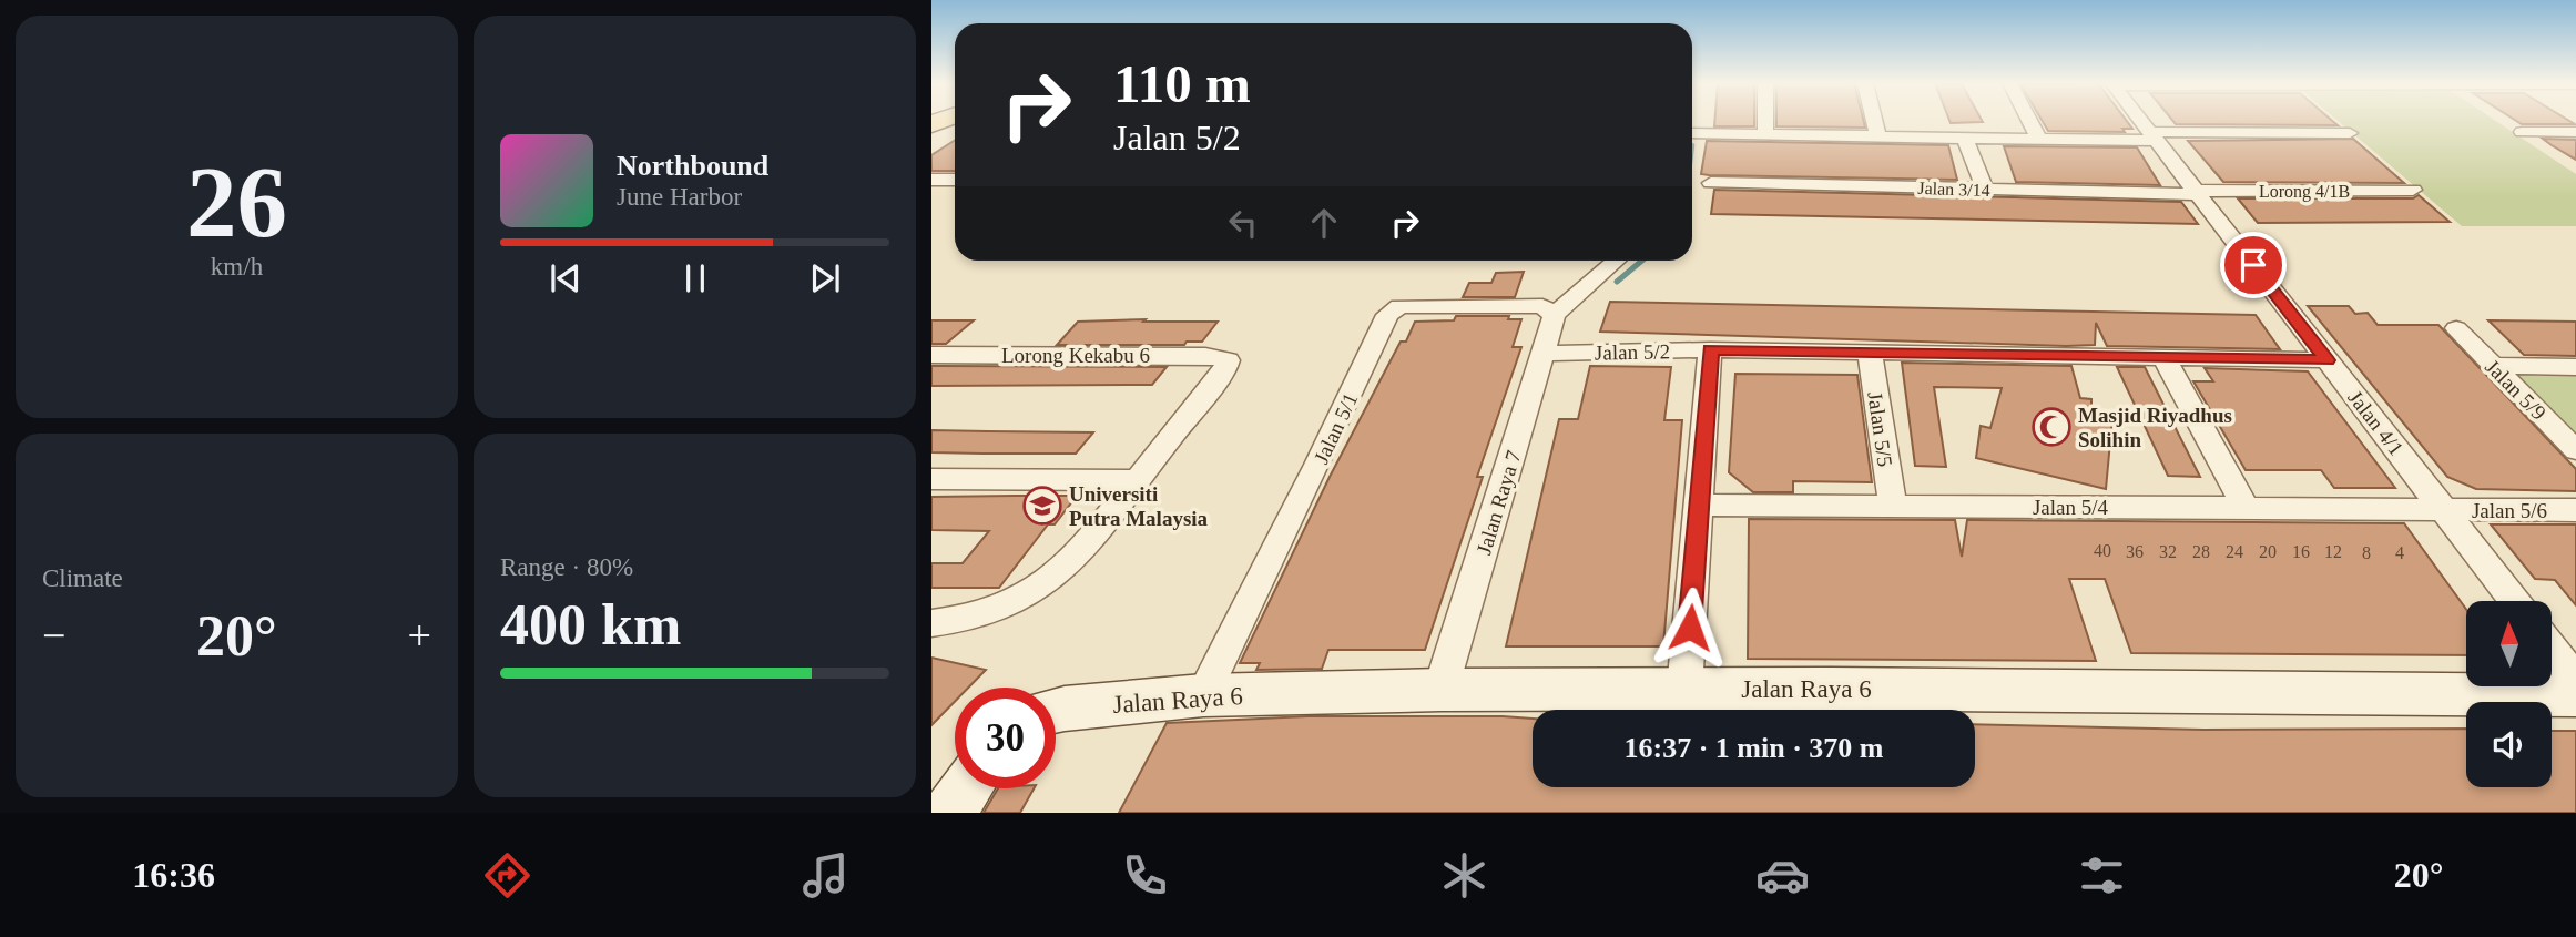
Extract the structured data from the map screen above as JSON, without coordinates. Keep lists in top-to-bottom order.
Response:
{
  "streets": {
    "street": [
      "Jalan 3/14",
      "Lorong 4/1B",
      "Jalan 5/2",
      "Lorong Kekabu 6",
      "Jalan 5/9",
      "Jalan 4/1",
      "Jalan 5/1",
      "Jalan 5/5",
      "Jalan Raya 7",
      "Jalan 5/4",
      "Jalan 5/6",
      "Jalan Raya 6"
    ]
  },
  "crossings": [
    ["Jalan 3/14", "Lorong 4/1B"],
    ["Jalan 3/14", "Jalan 4/1"],
    ["Lorong 4/1B", "Jalan 4/1"],
    ["Jalan 5/2", "Jalan 4/1"],
    ["Jalan 5/2", "Jalan 5/5"],
    ["Jalan 5/2", "Jalan Raya 7"],
    ["Jalan 4/1", "Jalan 5/4"],
    ["Jalan 4/1", "Jalan 5/6"],
    ["Jalan 5/1", "Jalan Raya 7"],
    ["Jalan 5/1", "Jalan Raya 6"],
    ["Jalan 5/5", "Jalan 5/4"],
    ["Jalan Raya 7", "Jalan Raya 6"],
    ["Jalan 5/4", "Jalan 5/6"]
  ],
  "places": {
    "mosque": ["Masjid Riyadhus Solihin"],
    "school or university": ["Universiti Putra Malaysia"]
  },
  "house_numbers": [
    "40",
    "36",
    "32",
    "28",
    "24",
    "20",
    "16",
    "12",
    "8",
    "4"
  ],
  "north": "top",
  "page": {
    "tile": [
      ["26", "km/h"],
      "Climate",
      ["Range · 80%", "400 km"]
    ],
    "turn": ["110 m", "Jalan 5/2"],
    "song": ["Northbound", "June Harbor"],
    "heat": ["−", "20°", "+"],
    "limit": "30",
    "trip": "16:37 · 1 min · 370 m",
    "tabs": ["16:36", "20°"]
  }
}
